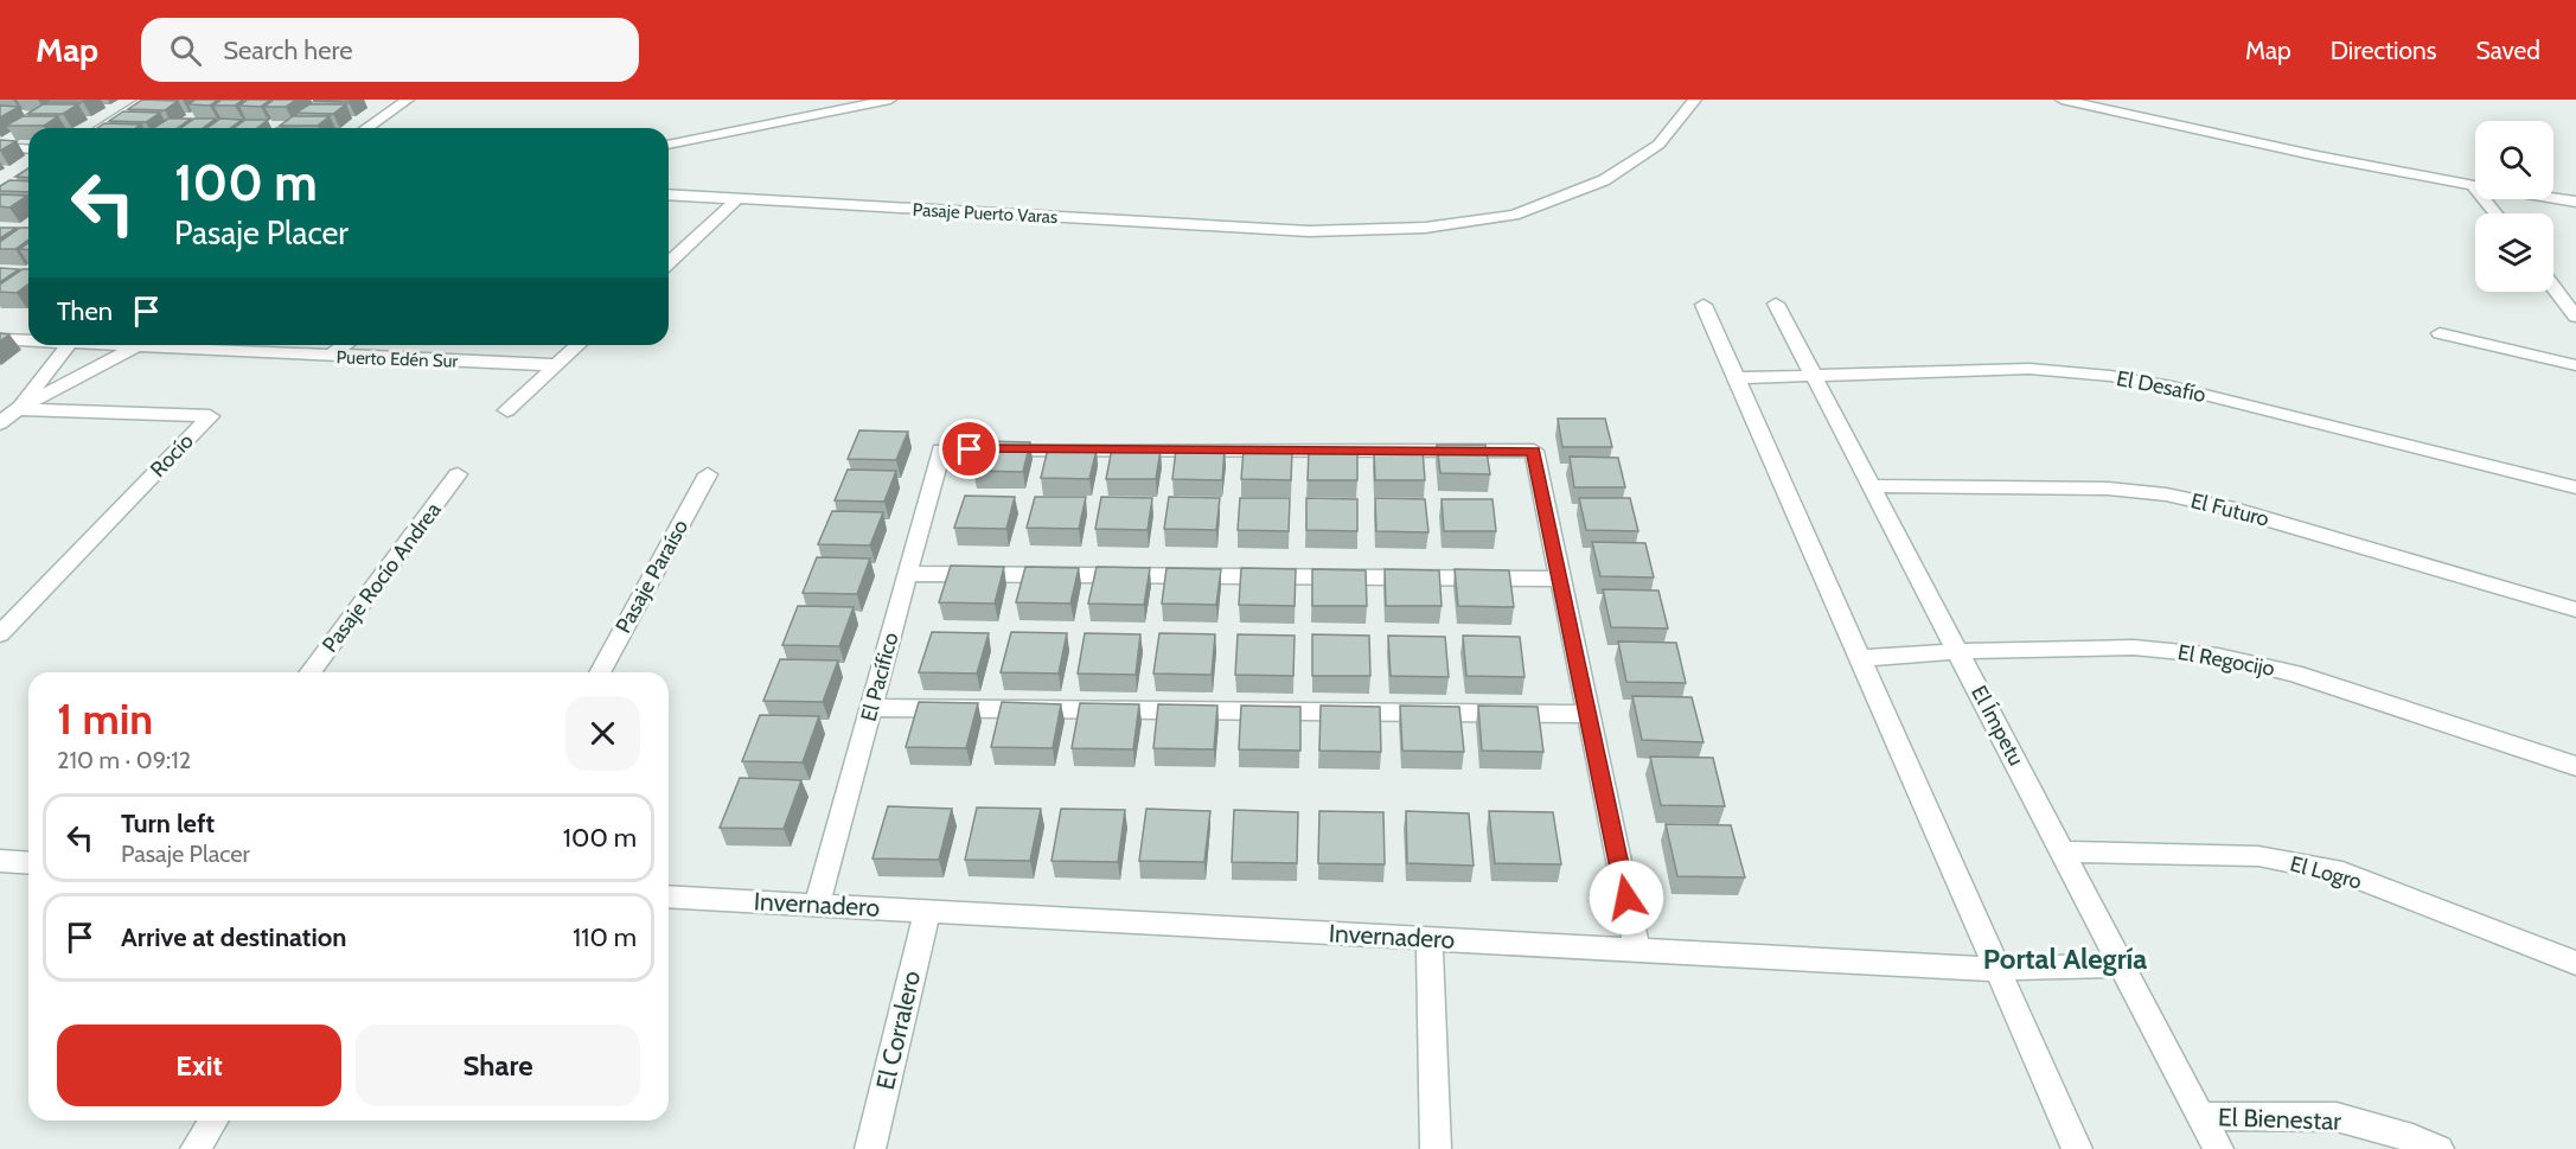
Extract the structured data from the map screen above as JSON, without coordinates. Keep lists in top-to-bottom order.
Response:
{
  "streets": {
    "street": [
      "Pasaje Puerto Varas",
      "Puerto Edén Sur",
      "El Desafío",
      "Rocío",
      "El Futuro",
      "Pasaje Paraíso",
      "Pasaje Rocío Andrea",
      "El Regocijo",
      "El Pacífico",
      "El Ímpetu",
      "El Logro",
      "Invernadero",
      "El Corralero",
      "El Bienestar"
    ]
  },
  "crossings": [
    ["El Desafío", "El Ímpetu"],
    ["El Futuro", "El Ímpetu"],
    ["El Regocijo", "El Ímpetu"],
    ["El Pacífico", "Invernadero"],
    ["El Ímpetu", "El Logro"],
    ["El Ímpetu", "Invernadero"],
    ["El Ímpetu", "El Bienestar"],
    ["Invernadero", "El Corralero"]
  ],
  "districts": ["Portal Alegría"],
  "page": {
    "header": "Map",
    "search": "Search here",
    "nav": ["Map", "Directions", "Saved"],
    "turn": ["100 m", "Pasaje Placer"],
    "then": "Then",
    "heading": ["1 min", "210 m · 09:12"],
    "list": [
      {
        "name": "Turn left",
        "note": "Pasaje Placer",
        "value": "100 m"
      },
      {
        "name": "Arrive at destination",
        "value": "110 m"
      }
    ],
    "buttons": ["Exit", "Share"]
  }
}
